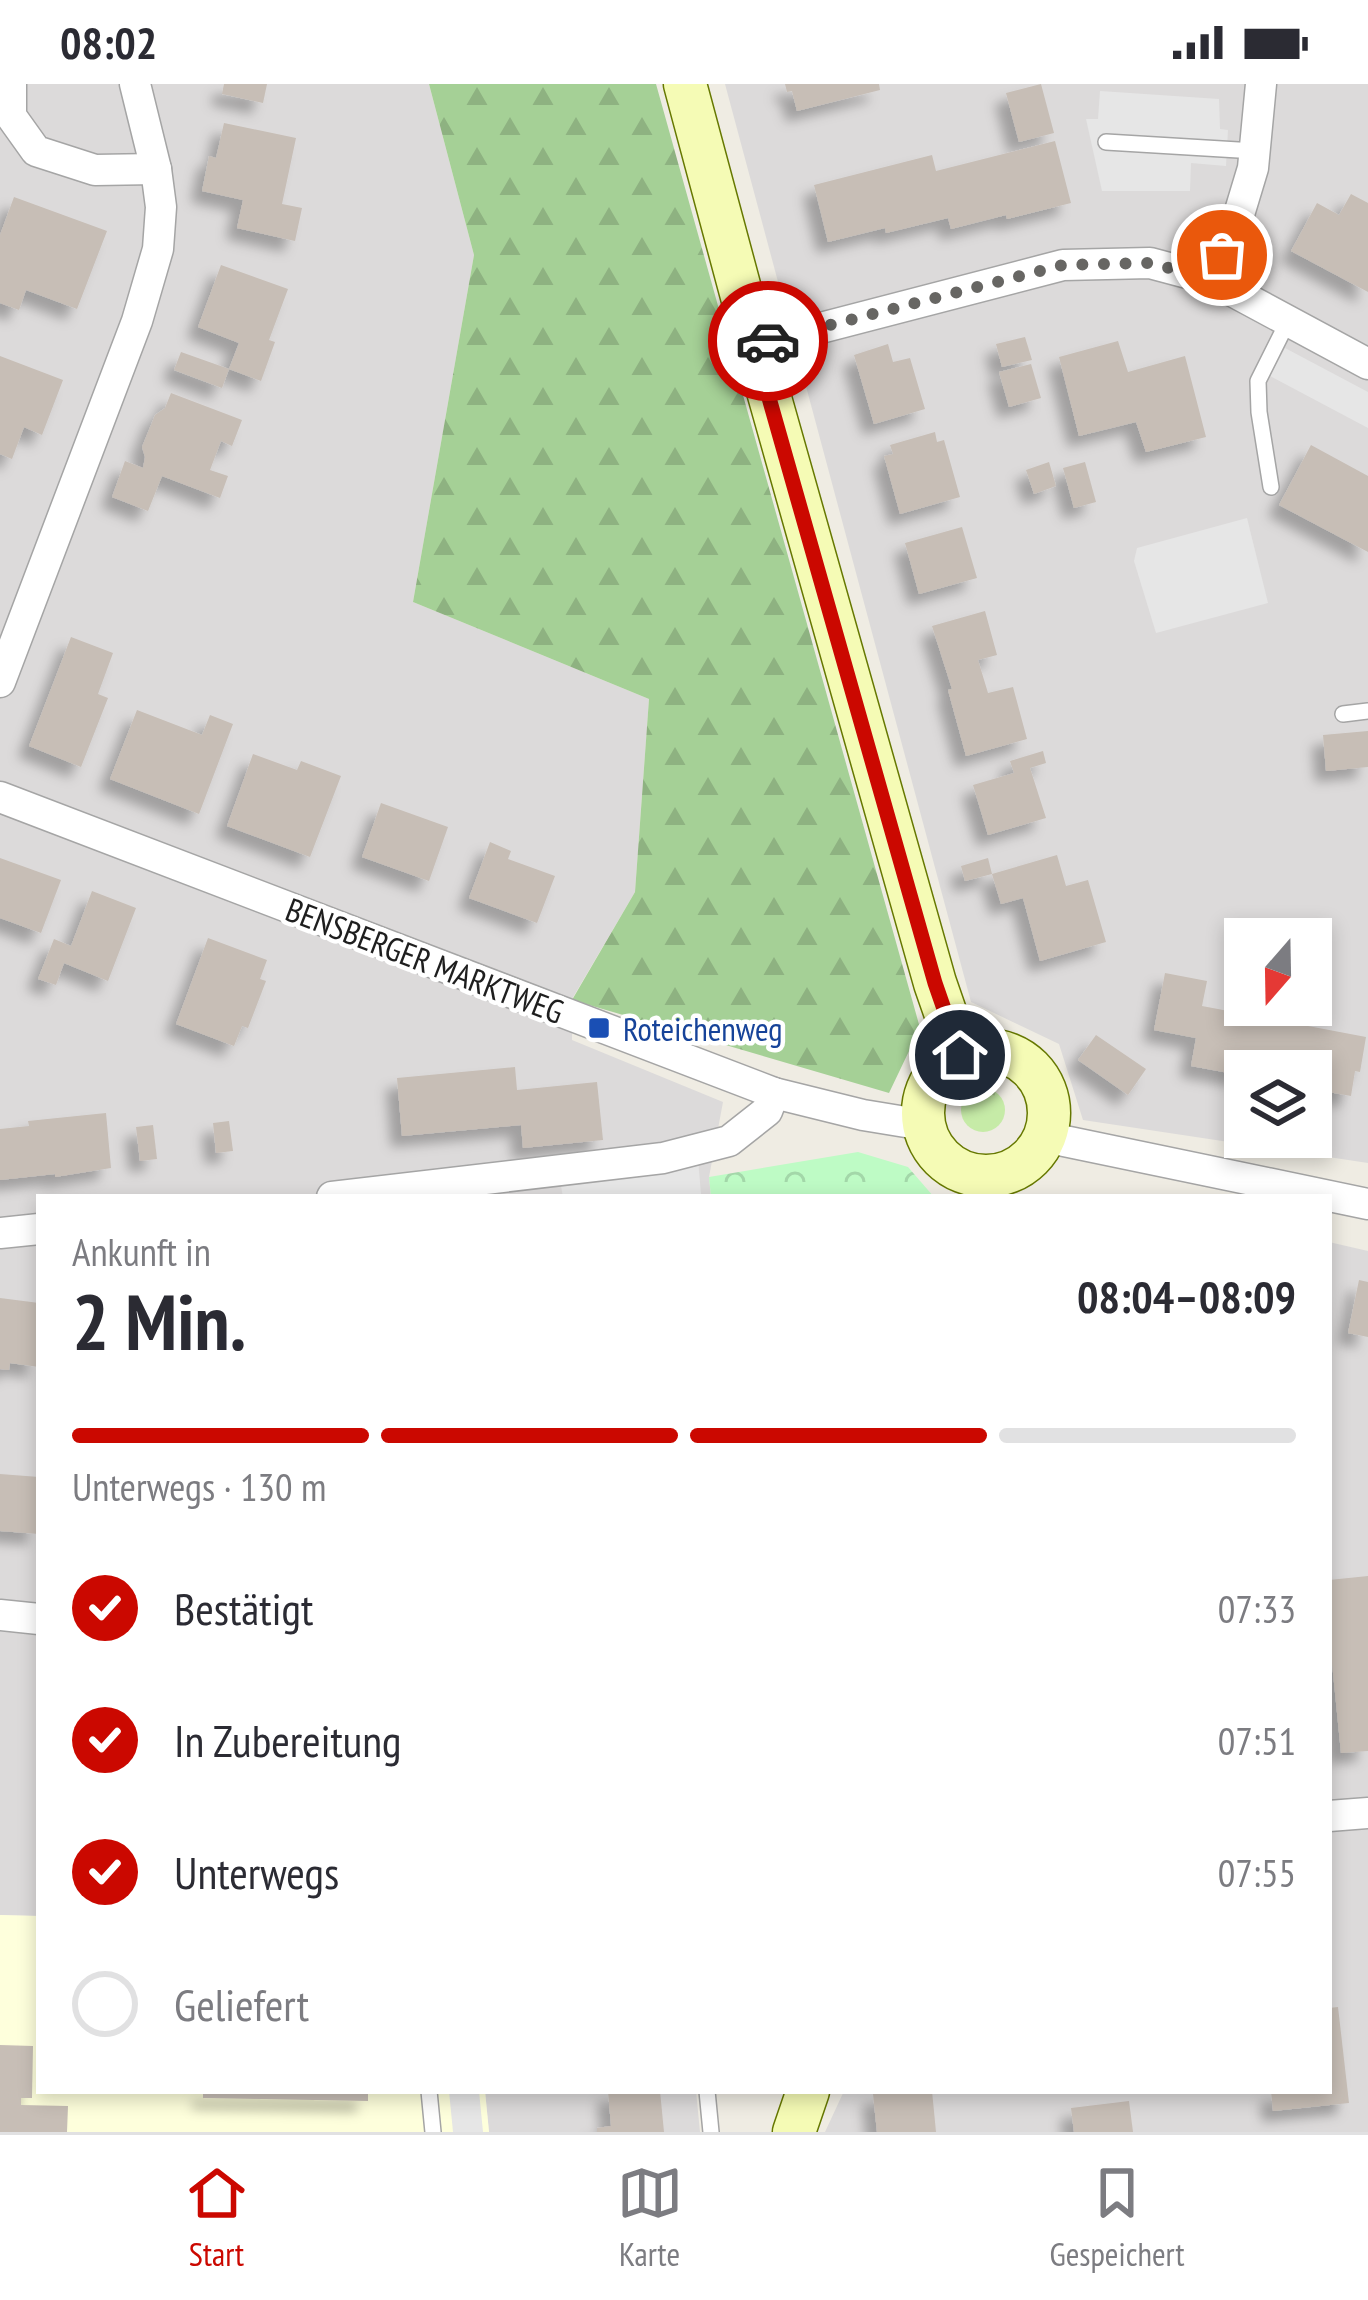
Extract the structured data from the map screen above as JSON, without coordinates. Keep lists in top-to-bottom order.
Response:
{
  "streets": {
    "street": ["BENSBERGER MARKTWEG"]
  },
  "places": {
    "transit": ["Roteichenweg"]
  },
  "north": "bottom",
  "page": {
    "status": "08:02",
    "heading": ["2 Min.", "Ankunft in", "08:04–08:09"],
    "bar": "Unterwegs · 130 m",
    "list": [
      ["Bestätigt", "07:33"],
      ["In Zubereitung", "07:51"],
      ["Unterwegs", "07:55"],
      "Geliefert"
    ],
    "tabs": ["Start", "Karte", "Gespeichert"]
  }
}
